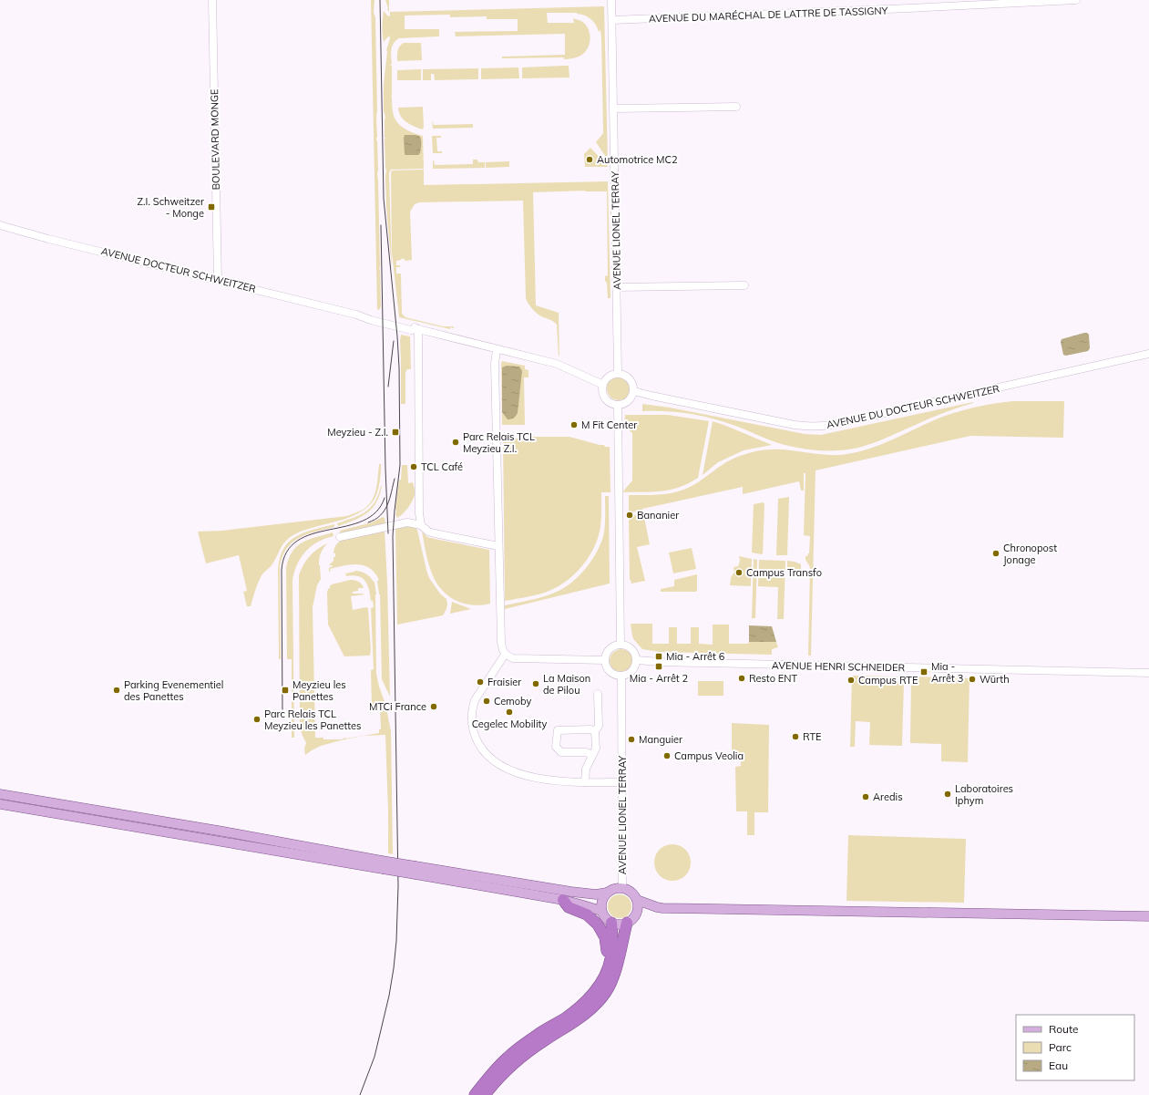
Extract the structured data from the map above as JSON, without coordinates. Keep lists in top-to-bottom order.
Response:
{
  "streets": {
    "street": [
      "AVENUE DU MARÉCHAL DE LATTRE DE TASSIGNY",
      "BOULEVARD MONGE",
      "AVENUE LIONEL TERRAY",
      "AVENUE DOCTEUR SCHWEITZER",
      "AVENUE DU DOCTEUR SCHWEITZER",
      "AVENUE HENRI SCHNEIDER"
    ]
  },
  "crossings": [
    ["AVENUE DU MARÉCHAL DE LATTRE DE TASSIGNY", "AVENUE LIONEL TERRAY"],
    ["BOULEVARD MONGE", "AVENUE DOCTEUR SCHWEITZER"],
    ["AVENUE LIONEL TERRAY", "AVENUE DOCTEUR SCHWEITZER"],
    ["AVENUE LIONEL TERRAY", "AVENUE DU DOCTEUR SCHWEITZER"],
    ["AVENUE LIONEL TERRAY", "AVENUE HENRI SCHNEIDER"],
    ["AVENUE DOCTEUR SCHWEITZER", "AVENUE DU DOCTEUR SCHWEITZER"]
  ],
  "places": {
    "other": [
      "Automotrice MC2",
      "M Fit Center",
      "Parc Relais TCL Meyzieu Z.I.",
      "TCL Café",
      "Bananier",
      "Chronopost Jonage",
      "Campus Transfo",
      "Resto ENT",
      "Würth",
      "Campus RTE",
      "Fraisier",
      "La Maison de Pilou",
      "Parking Evenementiel des Panettes",
      "Cemoby",
      "MTCi France",
      "Cegelec Mobility",
      "Parc Relais TCL Meyzieu les Panettes",
      "RTE",
      "Manguier",
      "Campus Veolia",
      "Laboratoires Iphym",
      "Aredis"
    ],
    "transit": [
      "Z.I. Schweitzer - Monge",
      "Meyzieu - Z.I.",
      "Mia - Arrêt 6",
      "Mia - Arrêt 2",
      "Mia - Arrêt 3",
      "Meyzieu les Panettes"
    ]
  },
  "legend": ["Route", "Parc", "Eau"]
}
